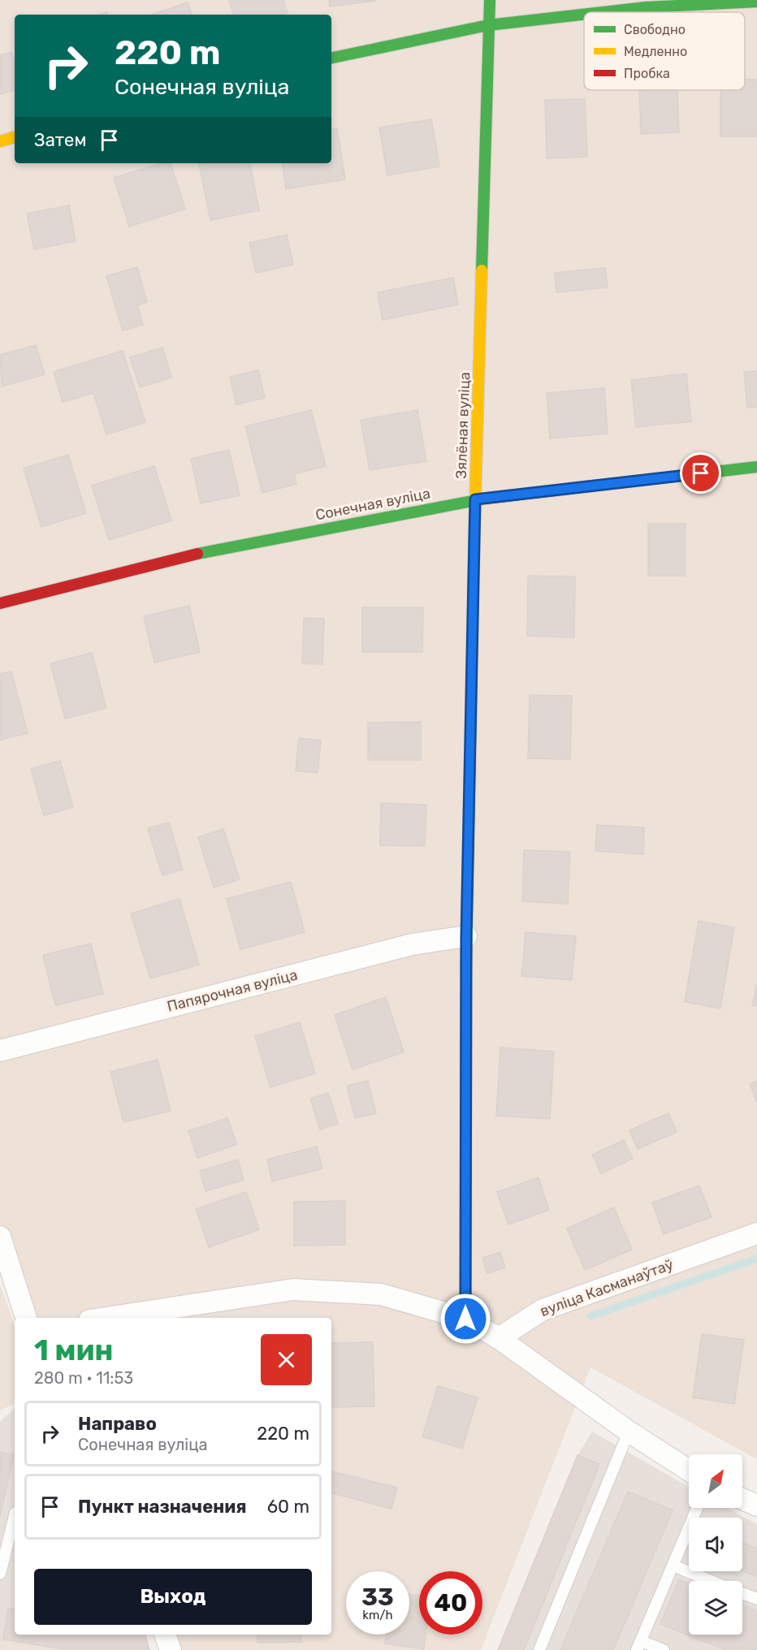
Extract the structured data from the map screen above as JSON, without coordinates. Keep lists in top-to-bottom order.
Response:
{
  "streets": {
    "street": [
      "Зялёная вуліца",
      "Сонечная вуліца",
      "Папярочная вуліца",
      "вуліца Касманаўтаў"
    ]
  },
  "crossings": [
    ["Зялёная вуліца", "Сонечная вуліца"],
    ["Зялёная вуліца", "Папярочная вуліца"]
  ],
  "legend": ["Свободно", "Медленно", "Пробка"],
  "north": "top right",
  "page": {
    "turn": ["220 m", "Сонечная вуліца"],
    "then": "Затем",
    "heading": ["1 мин", "280 m · 11:53"],
    "list": [
      {
        "name": "Направо",
        "note": "Сонечная вуліца",
        "value": "220 m"
      },
      {
        "name": "Пункт назначения",
        "value": "60 m"
      }
    ],
    "buttons": "Выход",
    "speed": "33 km/h",
    "limit": "40"
  }
}
